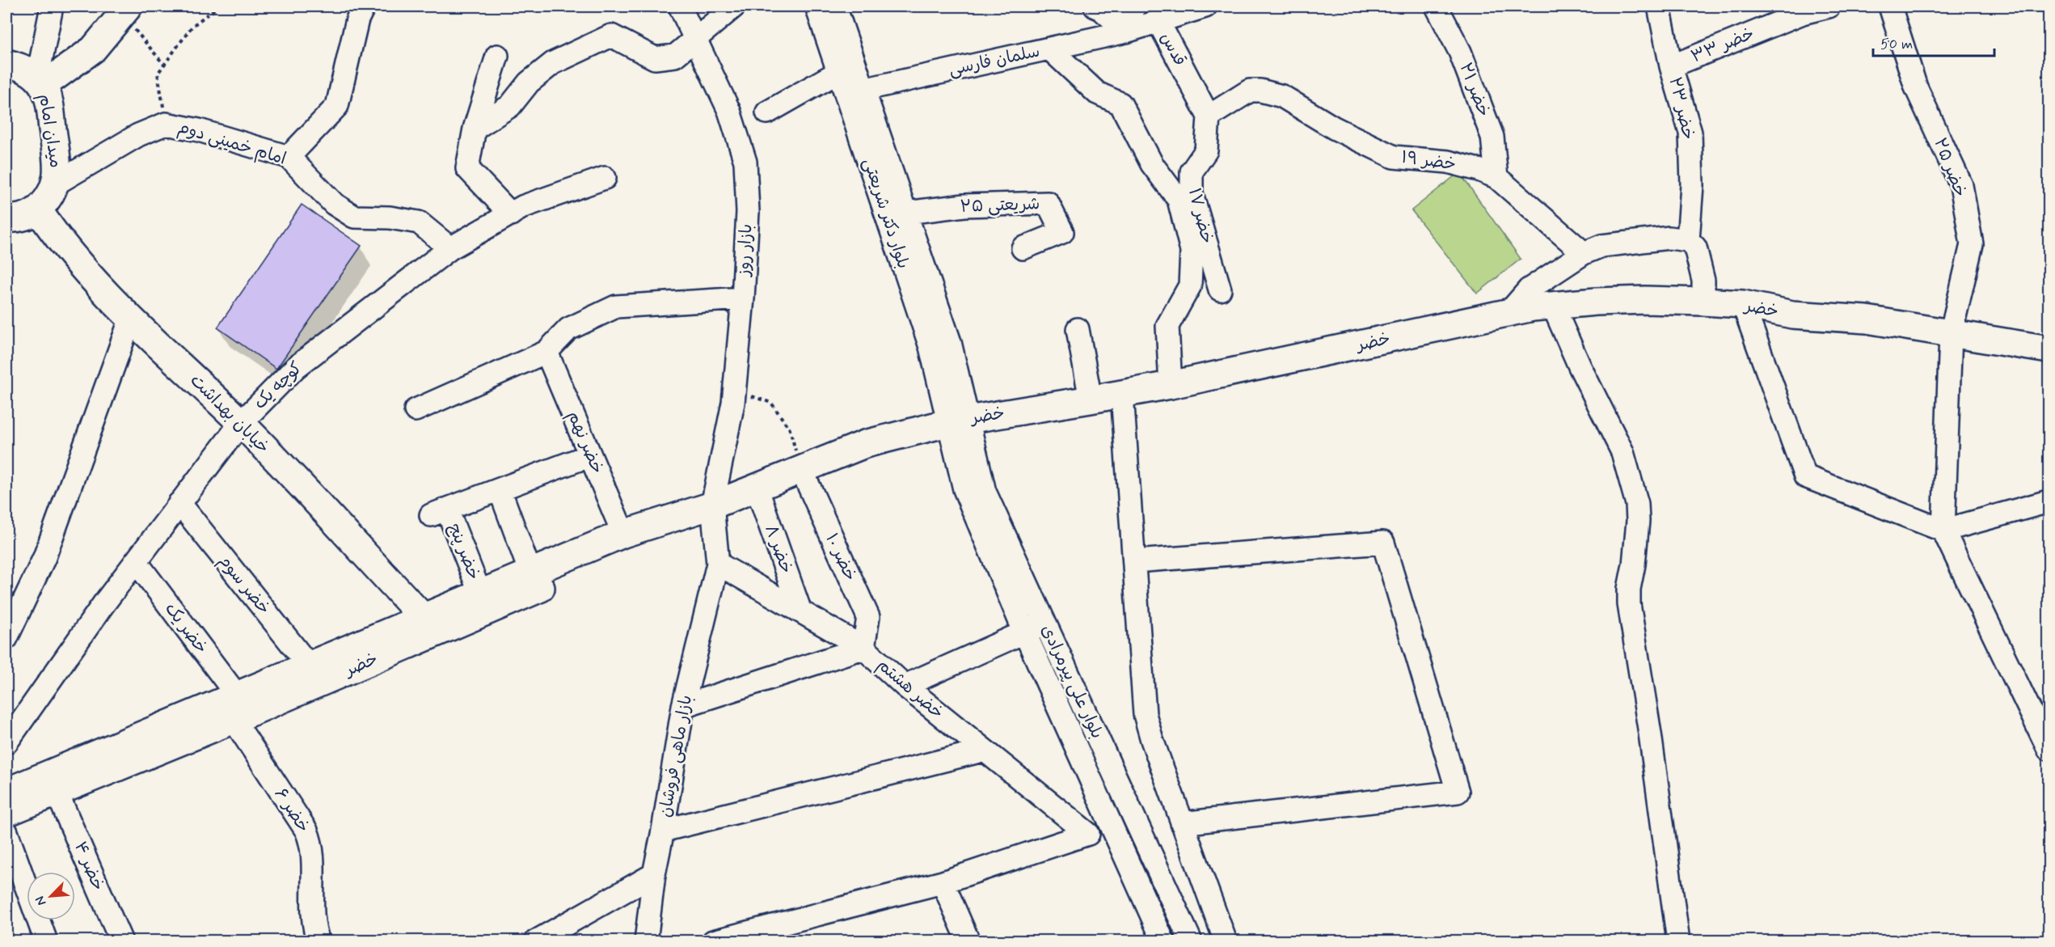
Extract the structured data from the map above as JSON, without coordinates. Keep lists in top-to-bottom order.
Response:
{
  "streets": {
    "main road": ["میدان امام", "خضر", "خیابان بهداشت"],
    "street": [
      "خضر ۳۳",
      "قدس",
      "سلمان فارسی",
      "خضر ۲۱",
      "خضر ۲۳",
      "امام خمینی دوم",
      "خضر ۱۹",
      "خضر ۲۵",
      "شریعتی ۲۵",
      "بلوار دکتر شریعتی",
      "خضر ۱۷",
      "بازار روز",
      "کوچه یک",
      "خضر نهم",
      "خضر ۸",
      "خضر پنج",
      "خضر ۱۰",
      "خضر سوم",
      "خضر یک",
      "بلوار علی پیرمرادی",
      "خضر هشتم",
      "بازار ماهی فروشان",
      "خضر ۶",
      "خضر ۴"
    ]
  },
  "crossings": [
    ["خضر ۳۳", "خضر ۲۳"],
    ["قدس", "سلمان فارسی"],
    ["قدس", "خضر ۱۹"],
    ["قدس", "خضر ۱۷"],
    ["سلمان فارسی", "بلوار دکتر شریعتی"],
    ["خضر ۲۱", "خضر ۱۹"],
    ["میدان امام", "امام خمینی دوم"],
    ["میدان امام", "خیابان بهداشت"],
    ["امام خمینی دوم", "کوچه یک"],
    ["خضر ۱۹", "خضر ۱۷"],
    ["خضر ۲۵", "خضر"],
    ["شریعتی ۲۵", "بلوار دکتر شریعتی"],
    ["بلوار دکتر شریعتی", "خضر"],
    ["بلوار دکتر شریعتی", "بلوار علی پیرمرادی"],
    ["بازار روز", "خضر"],
    ["بازار روز", "بازار ماهی فروشان"],
    ["خضر", "خیابان بهداشت"],
    ["خضر", "خضر نهم"],
    ["خضر", "خضر ۸"],
    ["خضر", "خضر پنج"],
    ["خضر", "خضر ۱۰"],
    ["خضر", "خضر سوم"],
    ["خضر", "خضر یک"],
    ["خضر", "بلوار علی پیرمرادی"],
    ["خضر", "بازار ماهی فروشان"],
    ["خضر", "خضر ۶"],
    ["خضر", "خضر ۴"],
    ["کوچه یک", "خیابان بهداشت"],
    ["کوچه یک", "خضر سوم"],
    ["کوچه یک", "خضر یک"],
    ["خضر ۸", "خضر هشتم"],
    ["خضر ۱۰", "خضر هشتم"],
    ["خضر یک", "خضر ۶"],
    ["خضر هشتم", "بازار ماهی فروشان"]
  ],
  "scale_bar": "50 m",
  "north": "bottom left"
}
